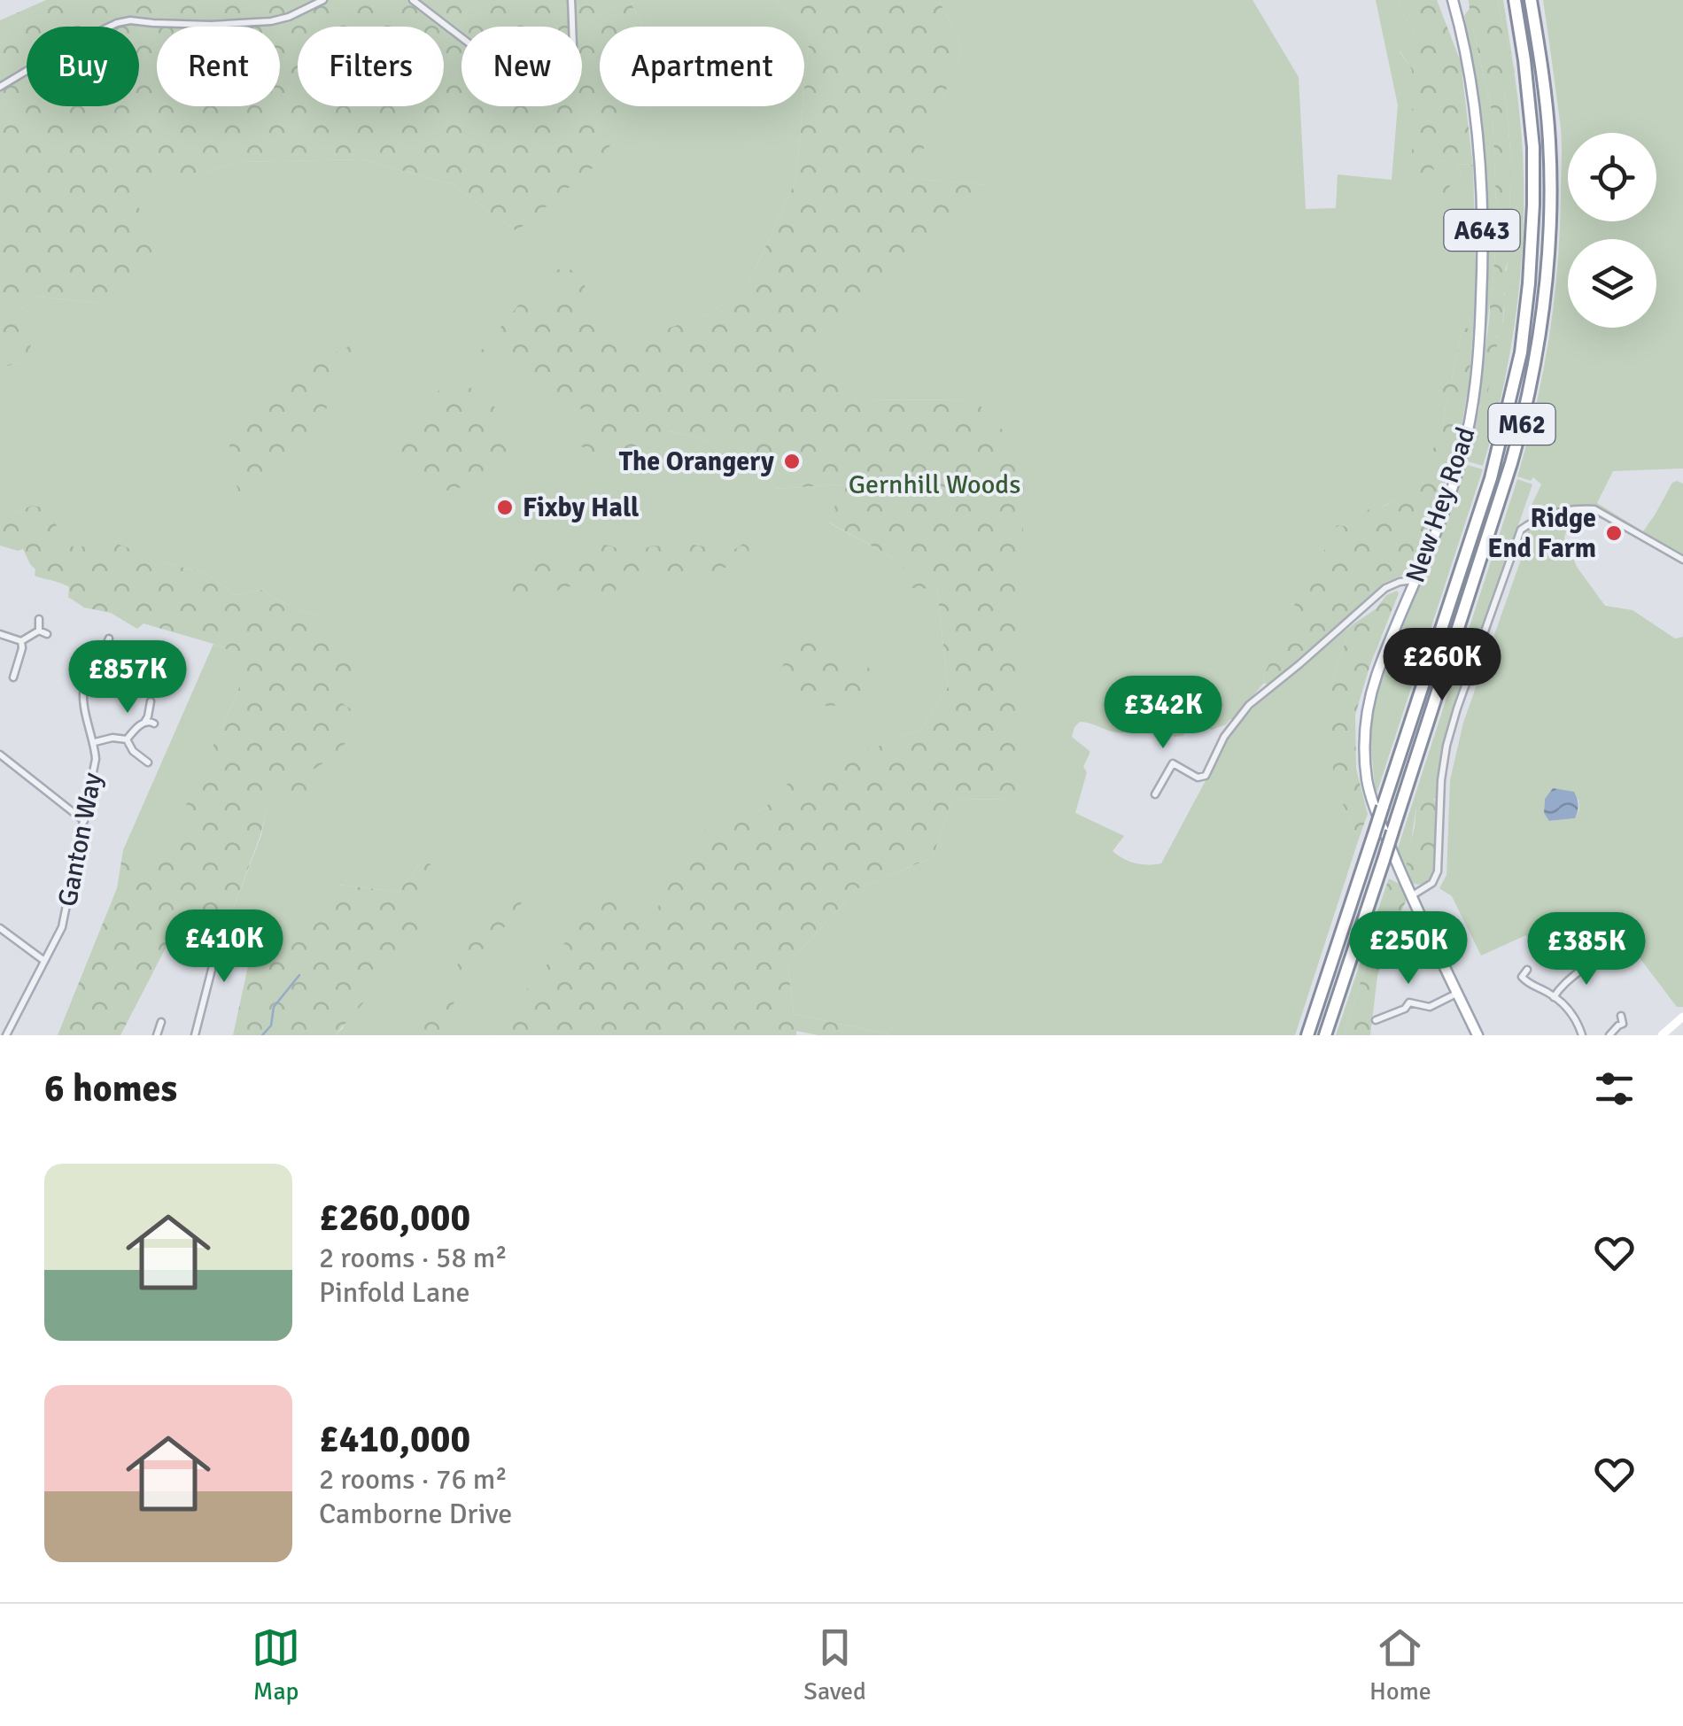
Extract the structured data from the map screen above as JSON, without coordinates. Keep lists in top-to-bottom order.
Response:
{
  "streets": {
    "highway": ["M62"],
    "main road": ["A643", "New Hey Road"],
    "street": ["Ganton Way"]
  },
  "parks": ["Gernhill Woods"],
  "places": ["The Orangery", "Fixby Hall", "Ridge End Farm"],
  "page": {
    "chip": [
      "Buy",
      "Rent",
      "Filters",
      "New",
      "Apartment"
    ],
    "price": [
      "£260K",
      "£857K",
      "£342K",
      "£410K",
      "£250K",
      "£385K"
    ],
    "heading": "6 homes",
    "list": [
      {
        "name": "£260,000",
        "note": "2 rooms · 58 m² · Pinfold Lane"
      },
      {
        "name": "£410,000",
        "note": "2 rooms · 76 m² · Camborne Drive"
      }
    ],
    "tabs": ["Map", "Saved", "Home"]
  }
}
